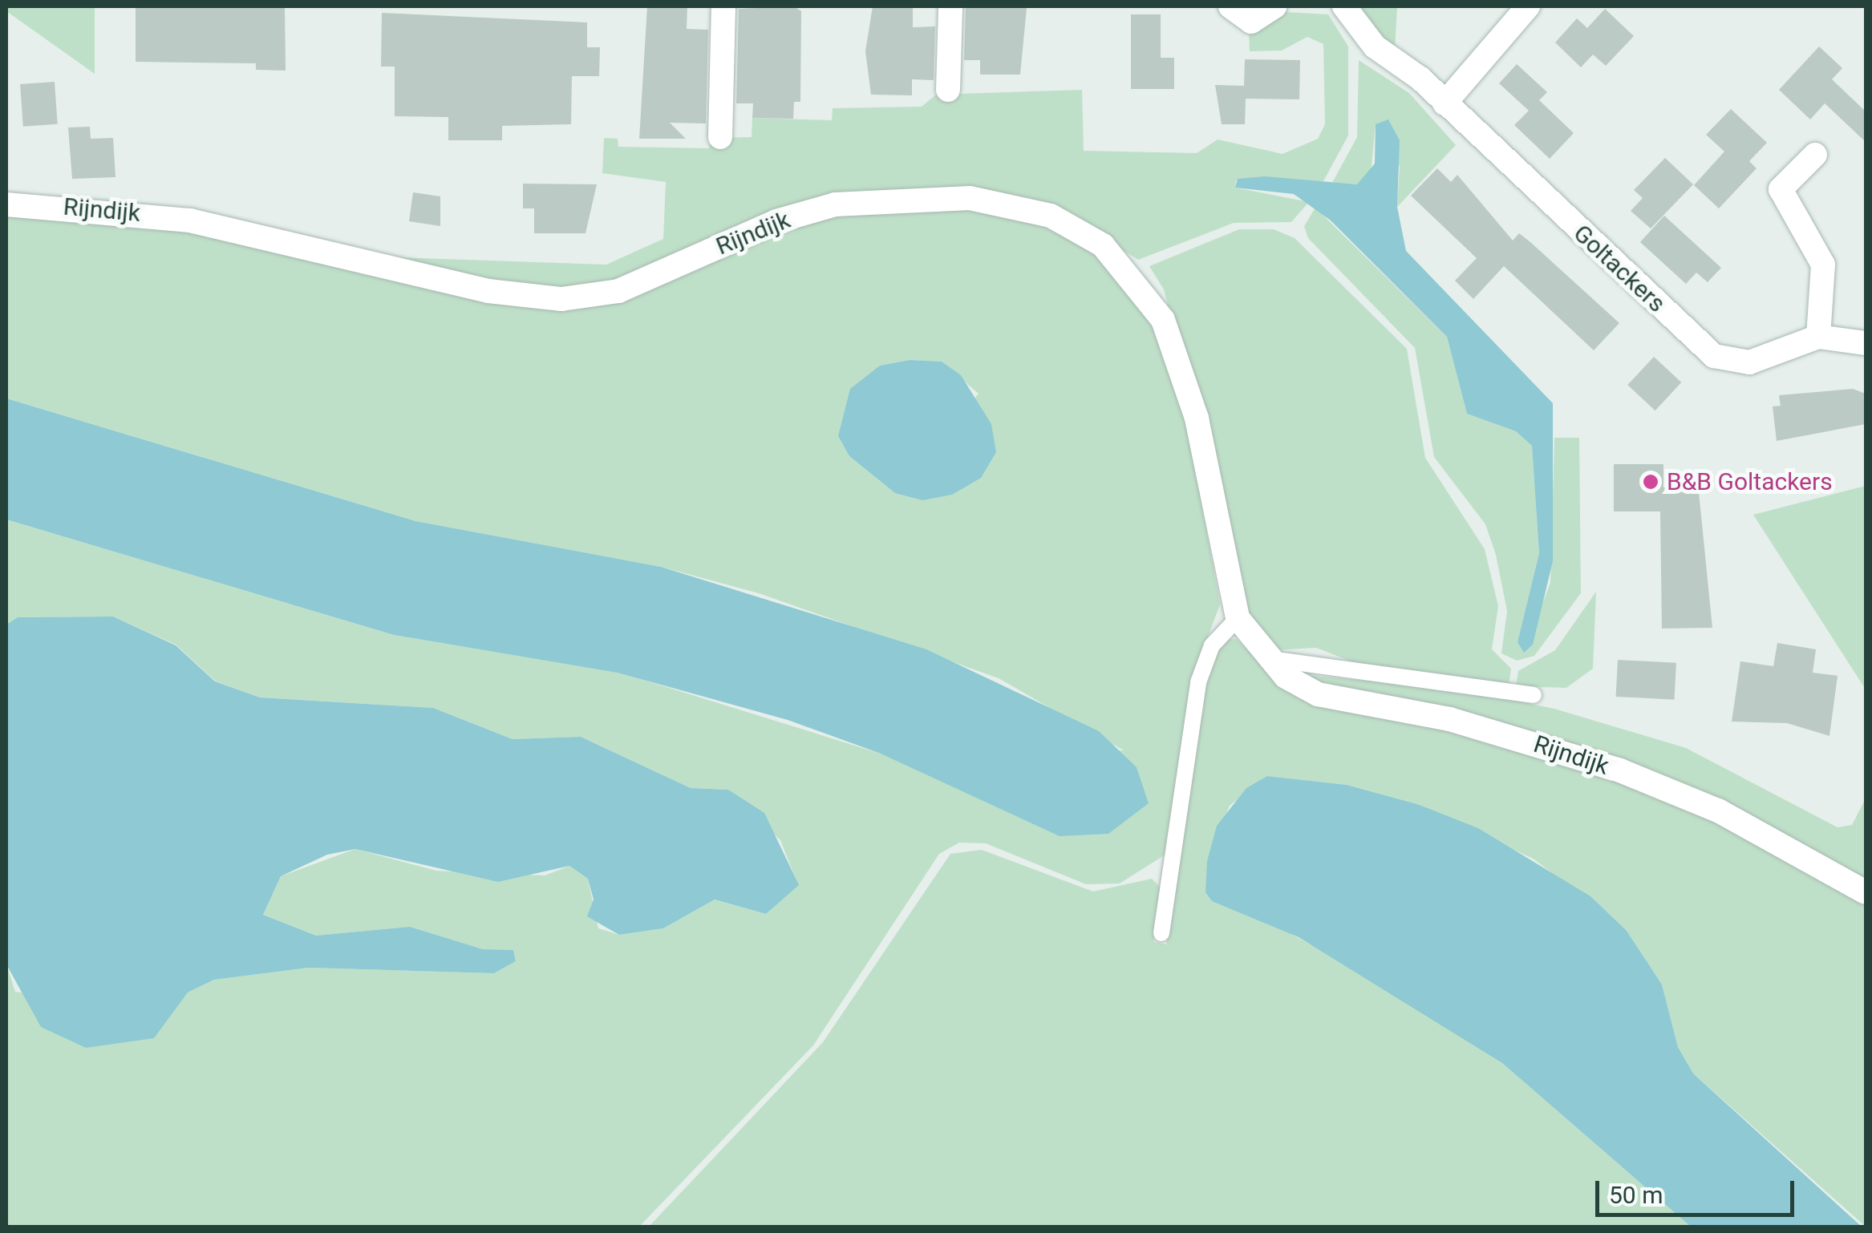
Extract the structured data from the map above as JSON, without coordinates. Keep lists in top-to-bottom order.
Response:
{
  "streets": {
    "street": ["Rijndijk", "Goltackers"]
  },
  "places": ["B&B Goltackers"],
  "scale_bar": "50 m"
}
